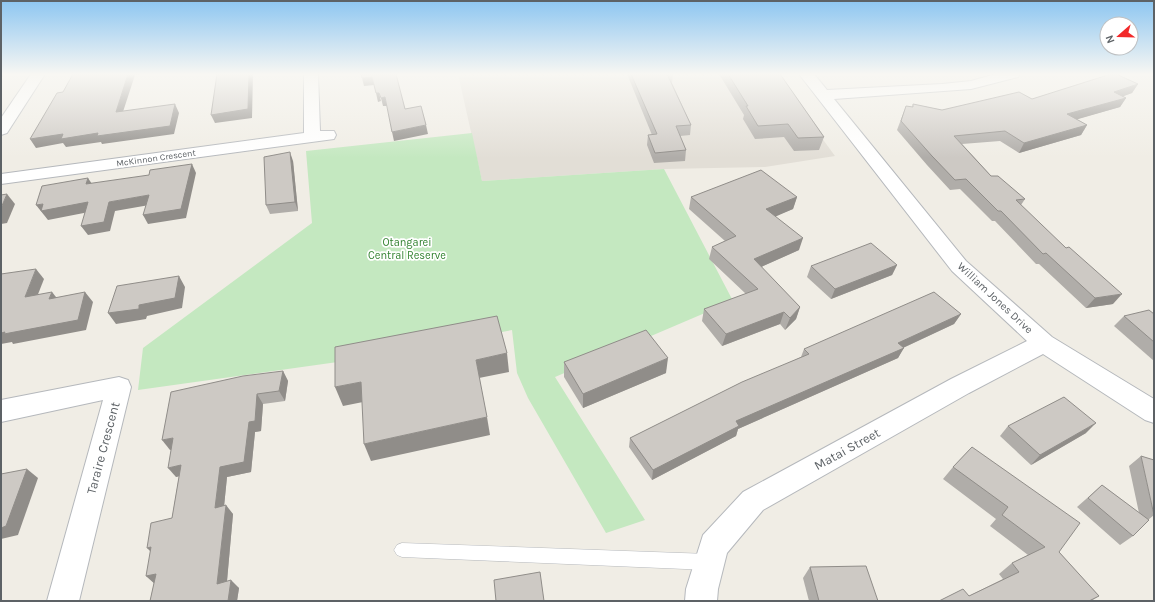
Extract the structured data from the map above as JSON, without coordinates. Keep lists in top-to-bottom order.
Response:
{
  "streets": {
    "street": [
      "McKinnon Crescent",
      "William Jones Drive",
      "Taraire Crescent",
      "Matai Street"
    ]
  },
  "crossings": [
    ["William Jones Drive", "Matai Street"]
  ],
  "parks": ["Otangarei Central Reserve"],
  "north": "left"
}
